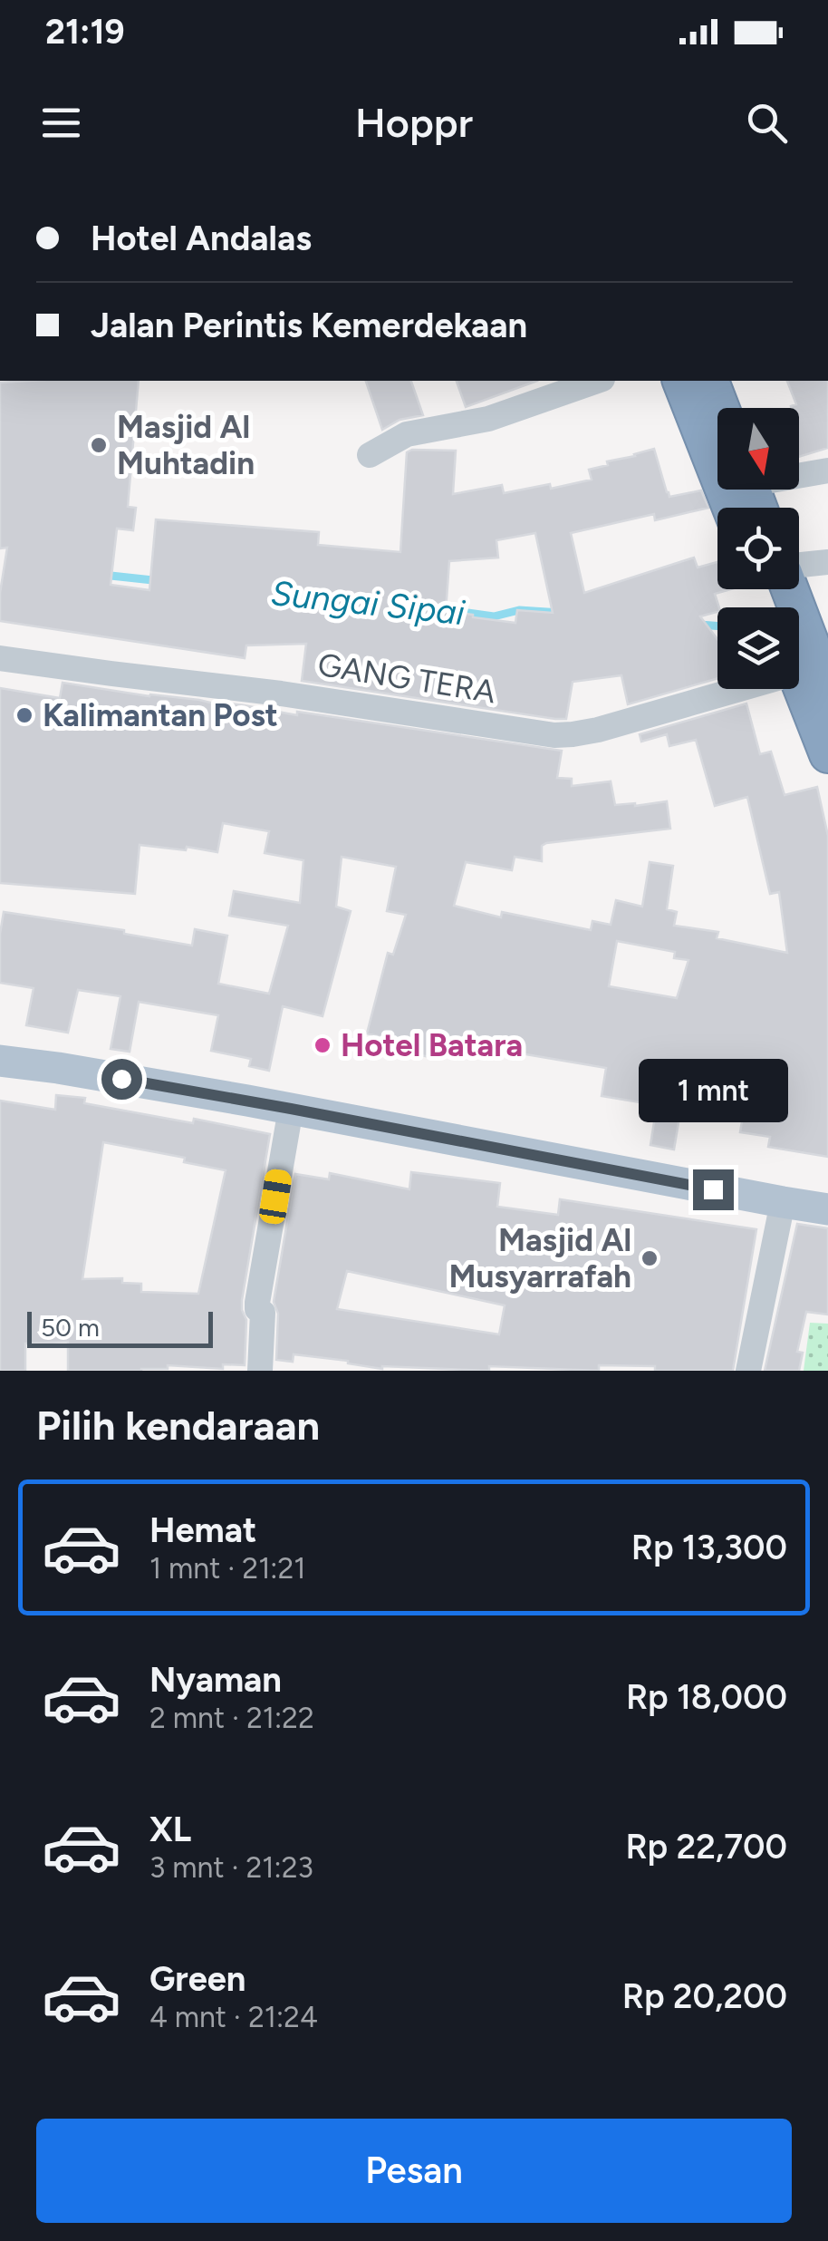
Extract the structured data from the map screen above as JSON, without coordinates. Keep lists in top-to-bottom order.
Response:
{
  "streets": {
    "street": ["GANG TERA"]
  },
  "water": ["Sungai Sipai"],
  "places": [
    "Masjid Al Muhtadin",
    "Kalimantan Post",
    "Hotel Batara",
    "Masjid Al Musyarrafah"
  ],
  "scale_bar": "50 m",
  "north": "bottom",
  "page": {
    "status": "21:19",
    "header": "Hoppr",
    "banner": ["Hotel Andalas", "Jalan Perintis Kemerdekaan"],
    "bubble": "1 mnt",
    "scale": "50 m",
    "heading": "Pilih kendaraan",
    "list": [
      {
        "name": "Hemat",
        "note": "1 mnt · 21:21",
        "value": "Rp 13,300"
      },
      {
        "name": "Nyaman",
        "note": "2 mnt · 21:22",
        "value": "Rp 18,000"
      },
      {
        "name": "XL",
        "note": "3 mnt · 21:23",
        "value": "Rp 22,700"
      },
      {
        "name": "Green",
        "note": "4 mnt · 21:24",
        "value": "Rp 20,200"
      }
    ],
    "buttons": "Pesan"
  }
}
